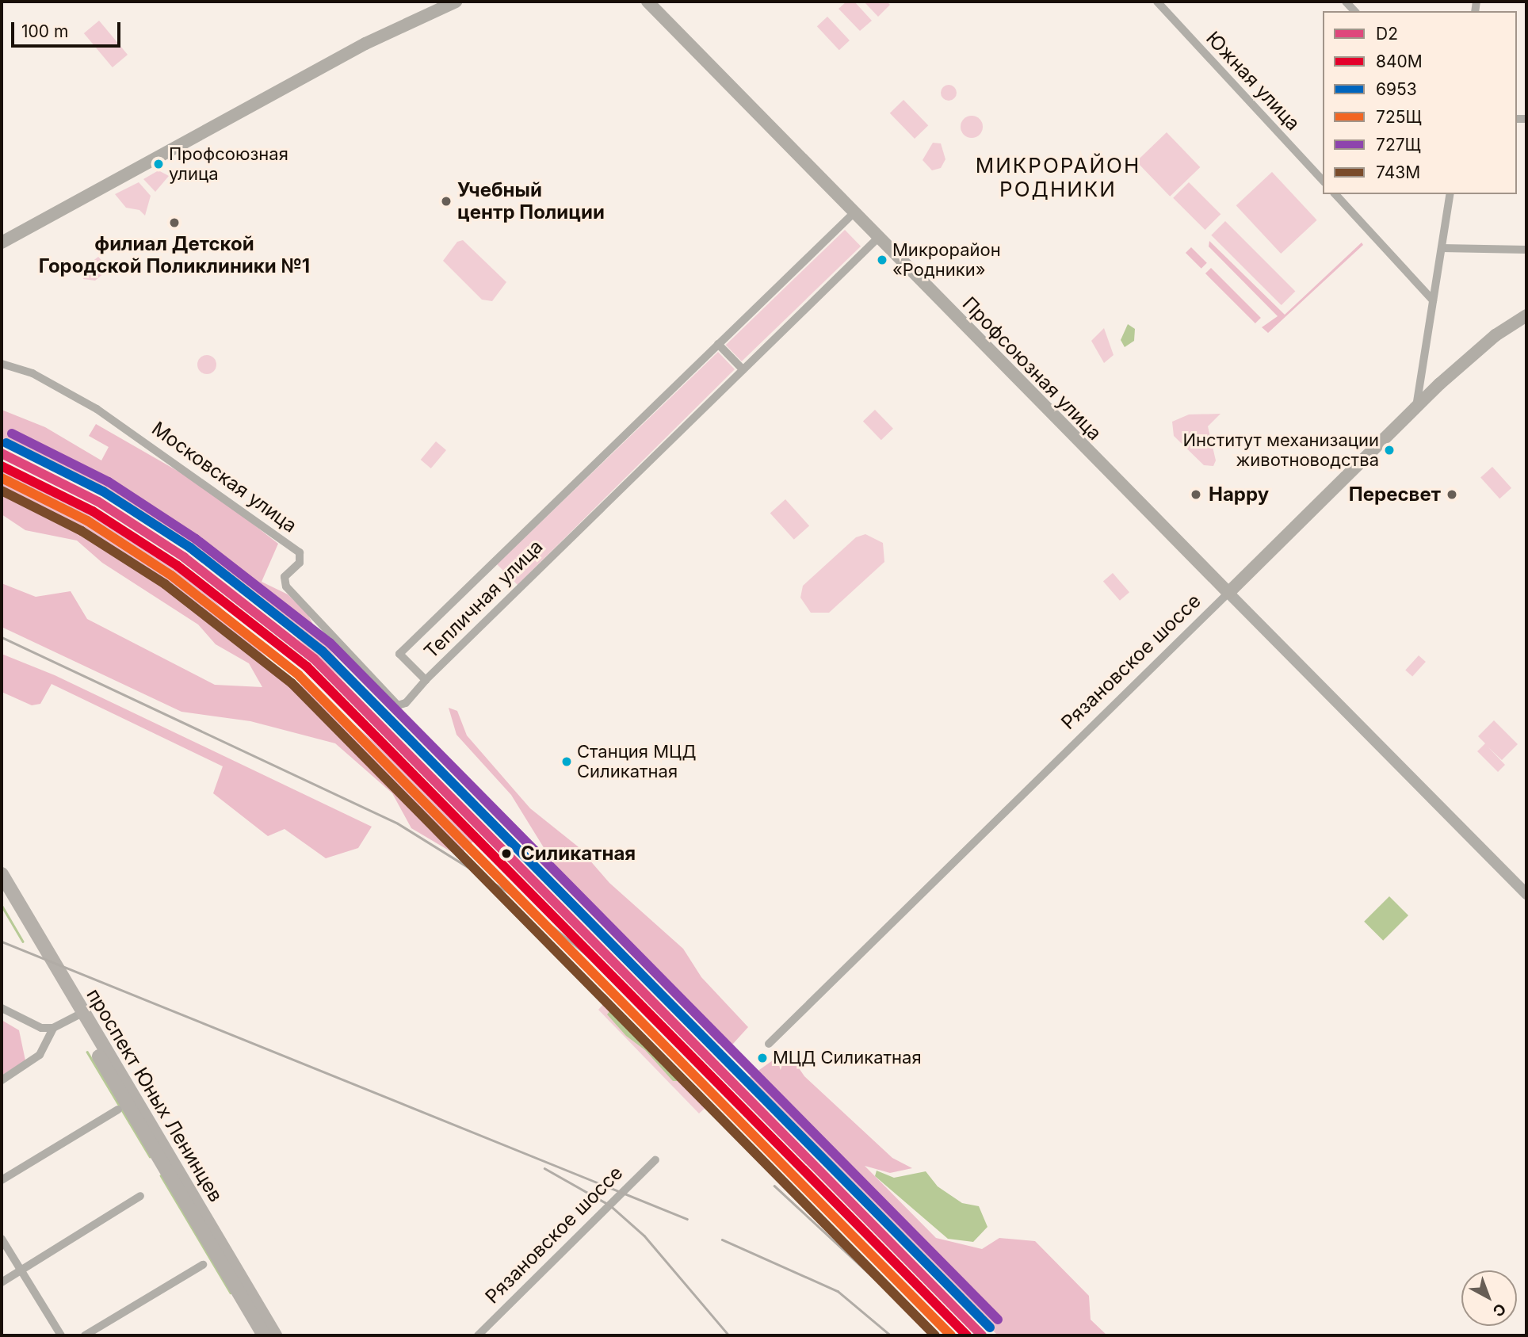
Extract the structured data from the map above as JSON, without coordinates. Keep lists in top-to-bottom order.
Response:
{
  "streets": {
    "main road": ["Профсоюзная улица", "Рязановское шоссе", "проспект Юных Ленинцев"],
    "street": ["Южная улица", "Московская улица", "Тепличная улица"]
  },
  "crossings": [
    ["Профсоюзная улица", "Тепличная улица"],
    ["Профсоюзная улица", "Рязановское шоссе"],
    ["Московская улица", "Тепличная улица"]
  ],
  "districts": ["МИКРОРАЙОН РОДНИКИ"],
  "places": [
    "Профсоюзная улица",
    "Учебный центр Полиции",
    "филиал Детской Городской Поликлиники №1",
    "Микрорайон «Родники»",
    "Институт механизации животноводства",
    "Happy",
    "Пересвет",
    "Станция МЦД Силикатная",
    "Силикатная",
    "МЦД Силикатная"
  ],
  "lines": [
    "transit line 727Щ",
    "transit line 6953",
    "transit line D2",
    "transit line 840М",
    "transit line 725Щ",
    "transit line 743М"
  ],
  "legend": [
    "D2",
    "840М",
    "6953",
    "725Щ",
    "727Щ",
    "743М"
  ],
  "scale_bar": "100 m",
  "north": "bottom right"
}
